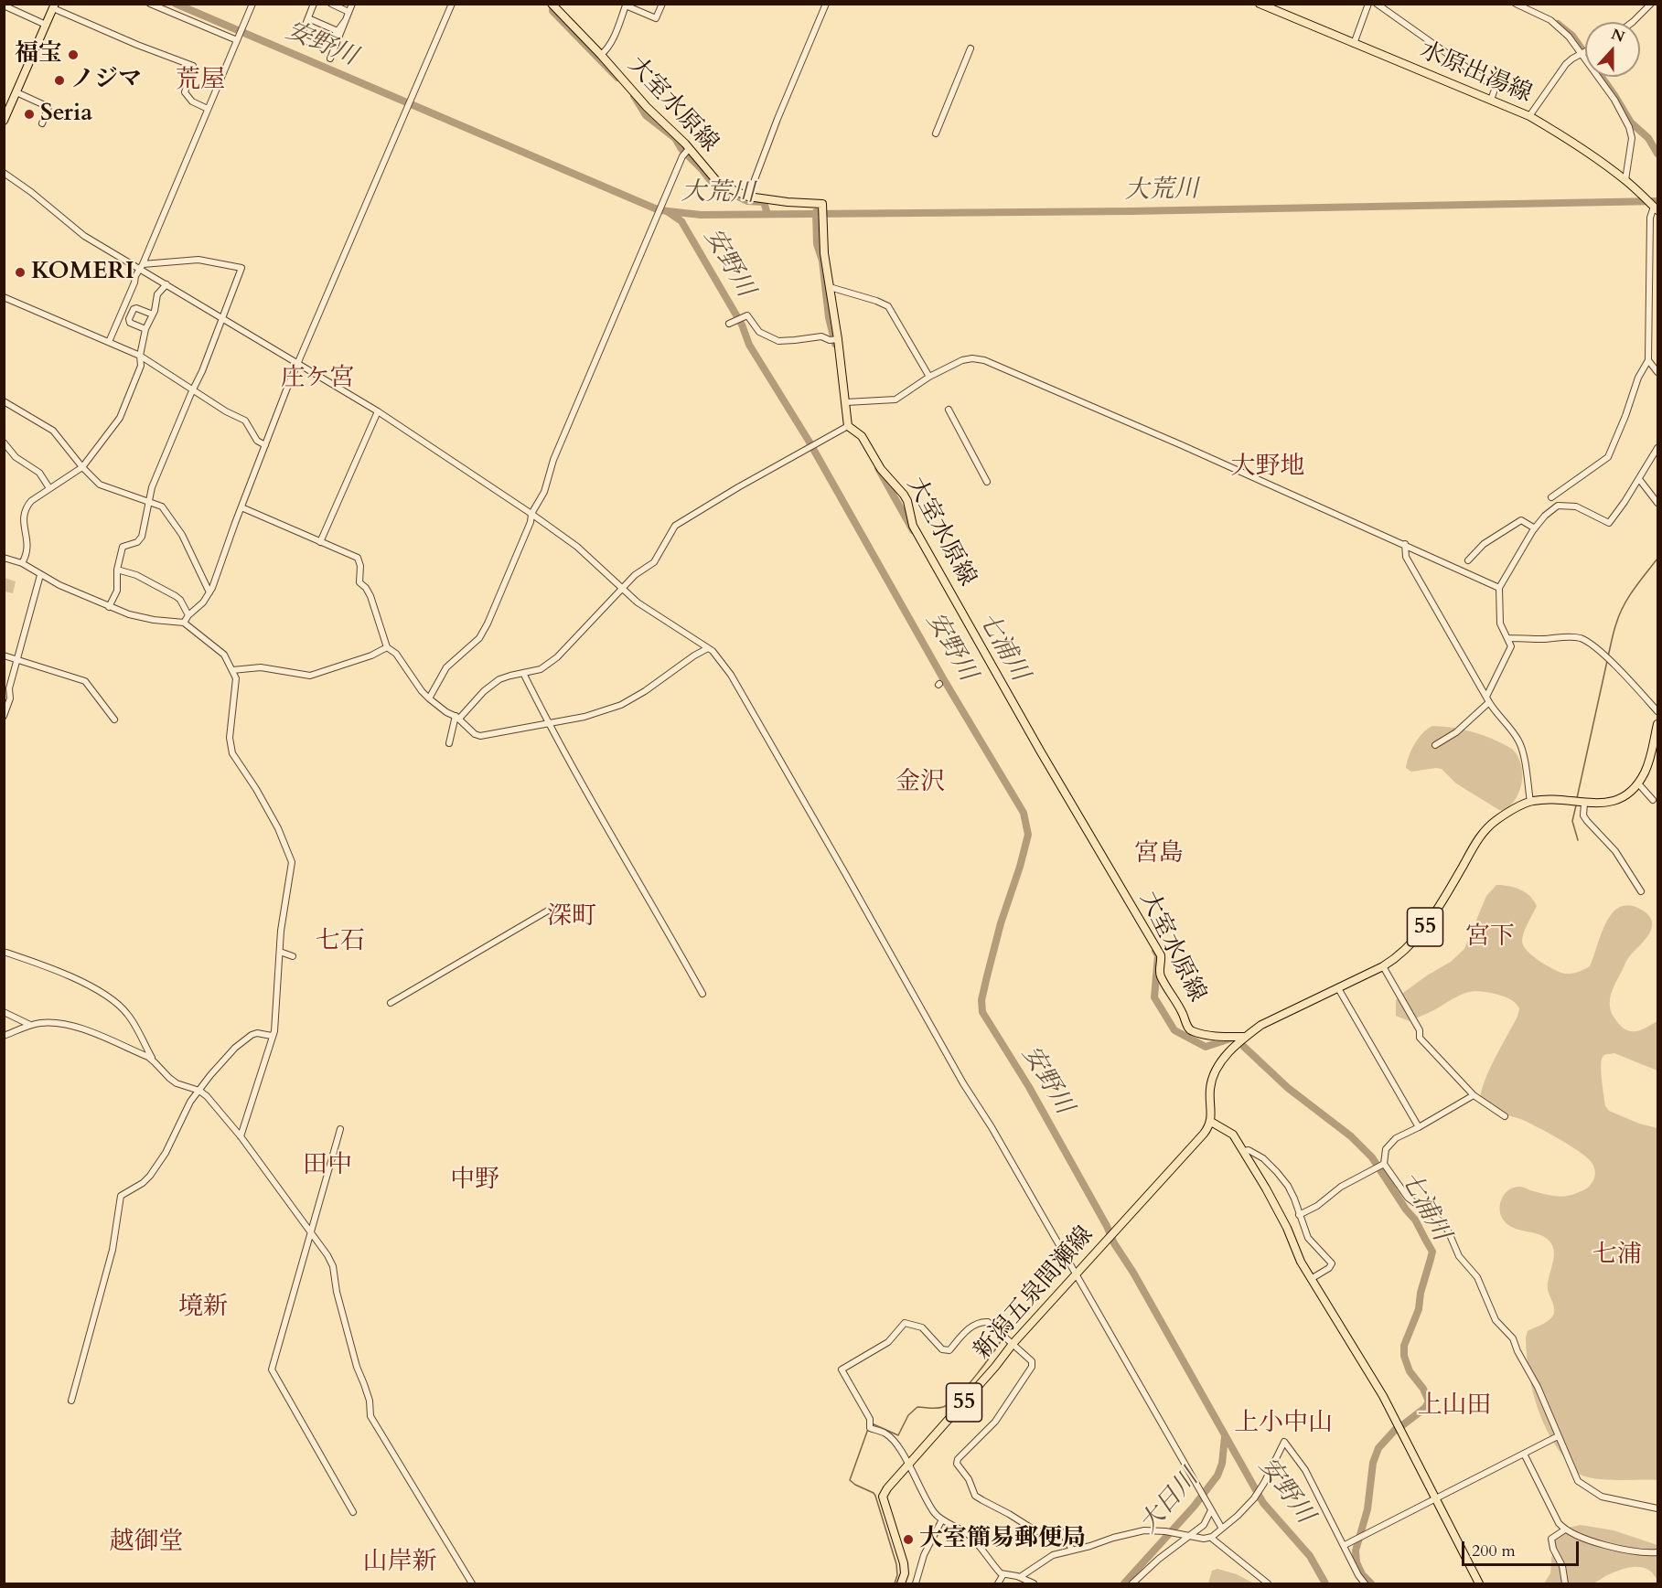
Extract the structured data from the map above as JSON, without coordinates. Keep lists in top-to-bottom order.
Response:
{
  "streets": {
    "main road": [
      "水原出湯線",
      "大室水原線",
      "55",
      "新潟五泉間瀬線"
    ]
  },
  "crossings": [
    ["大室水原線", "55"],
    ["55", "新潟五泉間瀬線"]
  ],
  "districts": [
    "荒屋",
    "庄ケ宮",
    "大野地",
    "金沢",
    "宮島",
    "深町",
    "宮下",
    "七石",
    "田中",
    "中野",
    "七浦",
    "境新",
    "上山田",
    "上小中山",
    "越御堂",
    "山岸新"
  ],
  "water": [
    "安野川",
    "大荒川",
    "七浦川",
    "大日川"
  ],
  "places": [
    "福宝",
    "ノジマ",
    "Seria",
    "KOMERI",
    "大室簡易郵便局"
  ],
  "scale_bar": "200 m",
  "north": "top"
}
